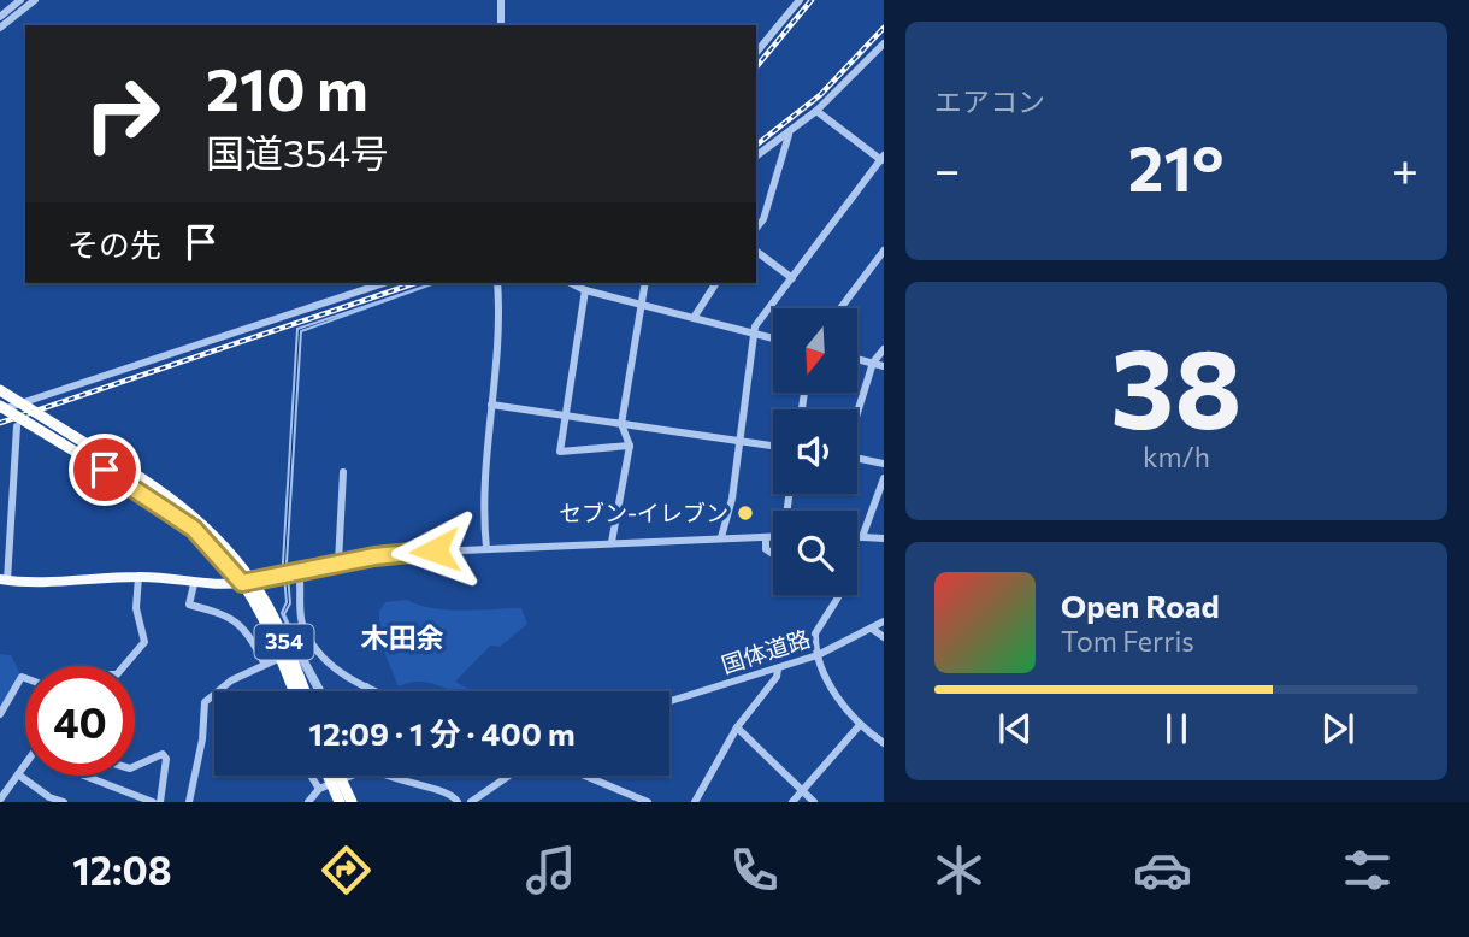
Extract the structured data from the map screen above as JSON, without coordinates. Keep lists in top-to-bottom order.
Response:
{
  "streets": {
    "highway": ["354"],
    "street": ["国体道路"]
  },
  "districts": ["木田余"],
  "places": ["セブン-イレブン"],
  "north": "bottom",
  "page": {
    "tile": [
      "エアコン",
      ["38", "km/h"]
    ],
    "turn": ["210 m", "国道354号"],
    "heat": ["−", "21°", "+"],
    "then": "その先",
    "song": ["Open Road", "Tom Ferris"],
    "limit": "40",
    "trip": "12:09 · 1 分 · 400 m",
    "tabs": "12:08"
  }
}
